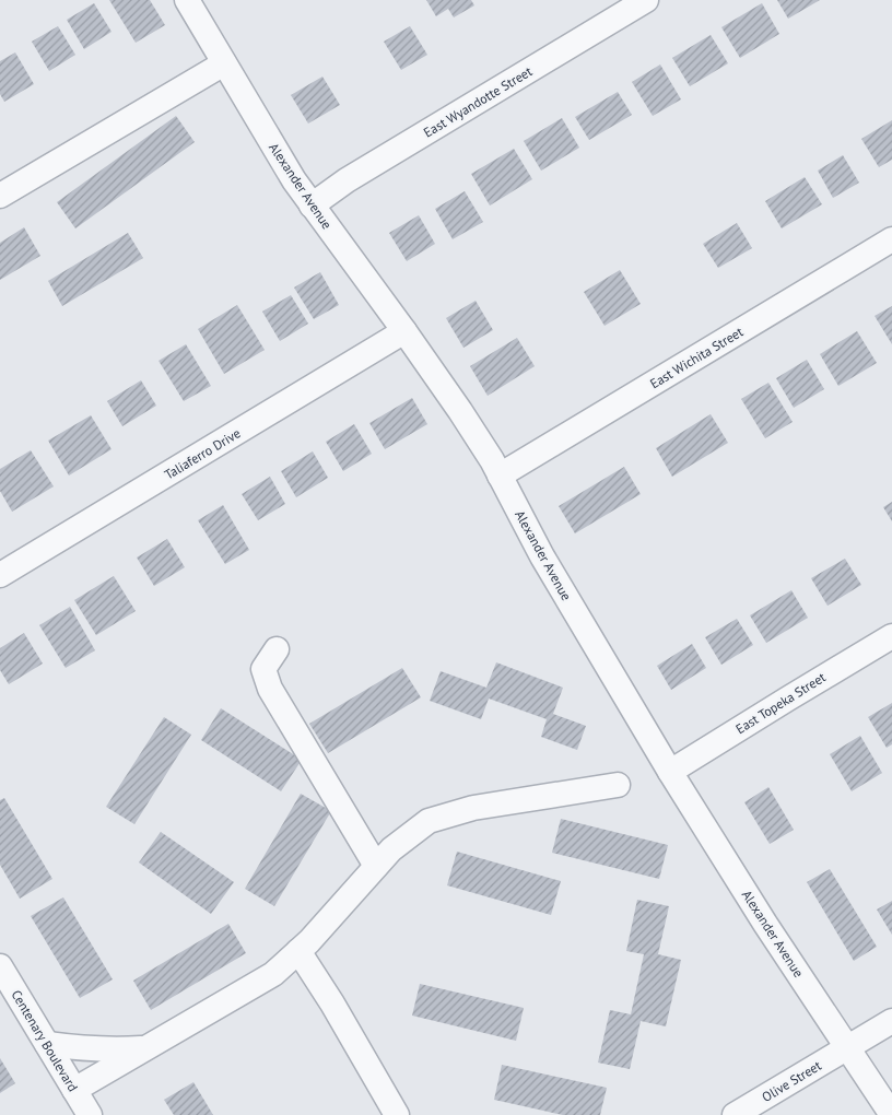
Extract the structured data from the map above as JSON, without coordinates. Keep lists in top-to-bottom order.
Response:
{
  "streets": {
    "street": [
      "East Wyandotte Street",
      "Alexander Avenue",
      "East Wichita Street",
      "Taliaferro Drive",
      "East Topeka Street",
      "Centenary Boulevard",
      "Olive Street"
    ]
  },
  "crossings": [
    ["East Wyandotte Street", "Alexander Avenue"],
    ["Alexander Avenue", "East Wichita Street"],
    ["Alexander Avenue", "Taliaferro Drive"],
    ["Alexander Avenue", "East Topeka Street"],
    ["Alexander Avenue", "Olive Street"]
  ]
}
